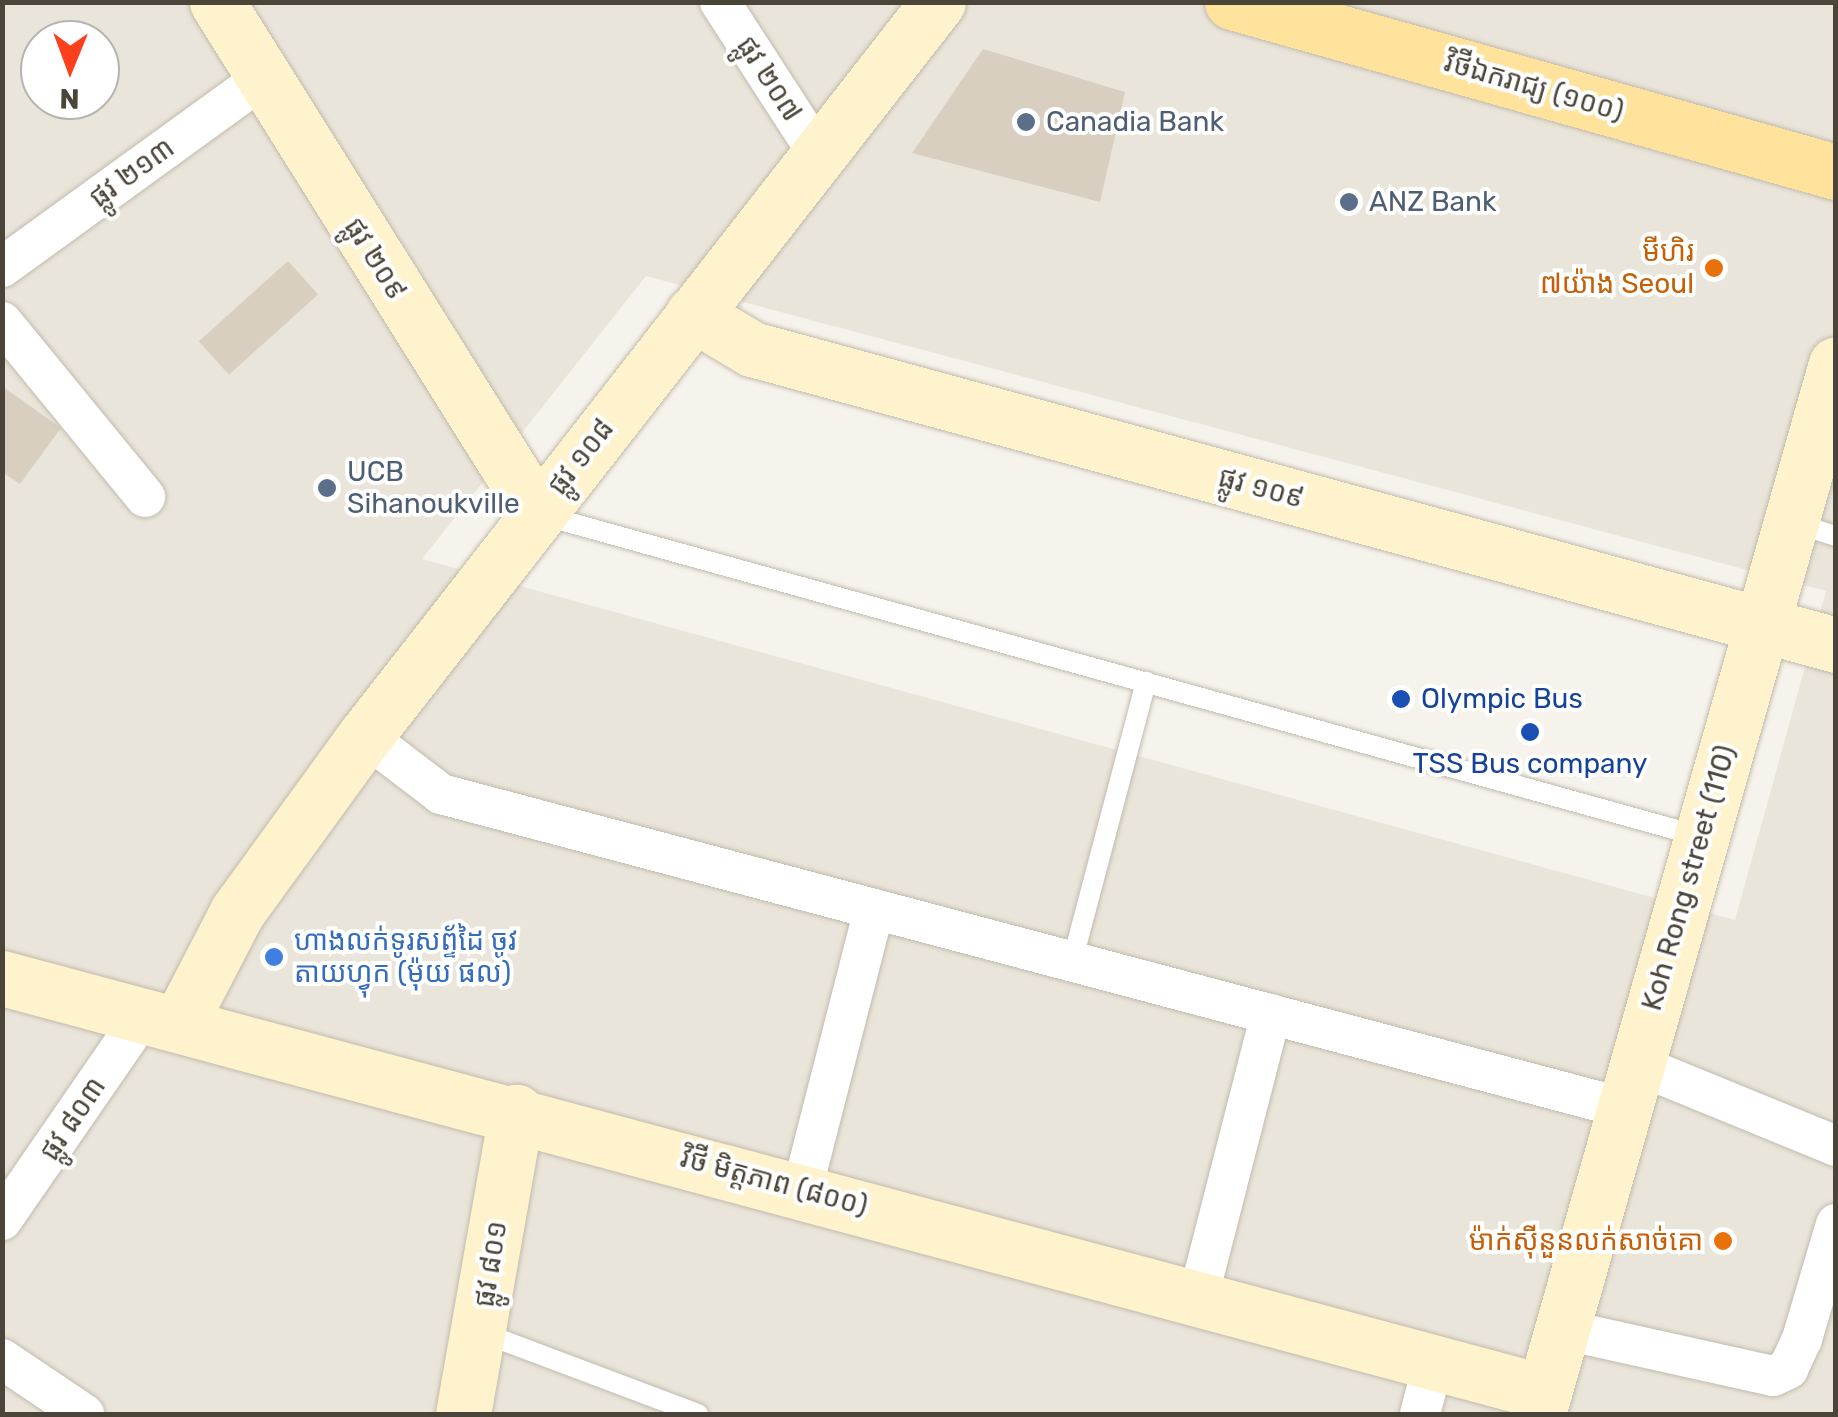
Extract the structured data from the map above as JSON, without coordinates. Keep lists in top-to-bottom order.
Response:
{
  "streets": {
    "main road": [
      "វិថីឯករាជ្យ (១០០)",
      "ផ្លូវ ២០៩",
      "ផ្លូវ ១០៨",
      "ផ្លូវ ១០៩",
      "Koh Rong street (110)",
      "វិថី មិត្តភាព (៨០០)",
      "ផ្លូវ ៨០១"
    ],
    "street": ["ផ្លូវ ២០៧", "ផ្លូវ ២១៣", "ផ្លូវ ៨០៣"]
  },
  "crossings": [
    ["ផ្លូវ ២០៧", "ផ្លូវ ១០៨"],
    ["ផ្លូវ ២១៣", "ផ្លូវ ២០៩"],
    ["ផ្លូវ ២០៩", "ផ្លូវ ១០៨"],
    ["ផ្លូវ ១០៨", "ផ្លូវ ១០៩"],
    ["ផ្លូវ ១០៨", "ផ្លូវ ៨០៣"],
    ["ផ្លូវ ១០៨", "វិថី មិត្តភាព (៨០០)"],
    ["ផ្លូវ ១០៩", "Koh Rong street (110)"],
    ["Koh Rong street (110)", "វិថី មិត្តភាព (៨០០)"],
    ["ផ្លូវ ៨០៣", "វិថី មិត្តភាព (៨០០)"],
    ["វិថី មិត្តភាព (៨០០)", "ផ្លូវ ៨០១"]
  ],
  "places": [
    "Canadia Bank",
    "ANZ Bank",
    "មីហិរ ៧យ៉ាង Seoul",
    "UCB Sihanoukville",
    "Olympic Bus",
    "TSS Bus company",
    "ហាងលក់ទូរសព្ទ័ដៃ ចូវ តាយហ្វុក (ម៉ុយ ផល)",
    "ម៉ាក់សុីនួនលក់សាច់គោ"
  ],
  "north": "bottom"
}
